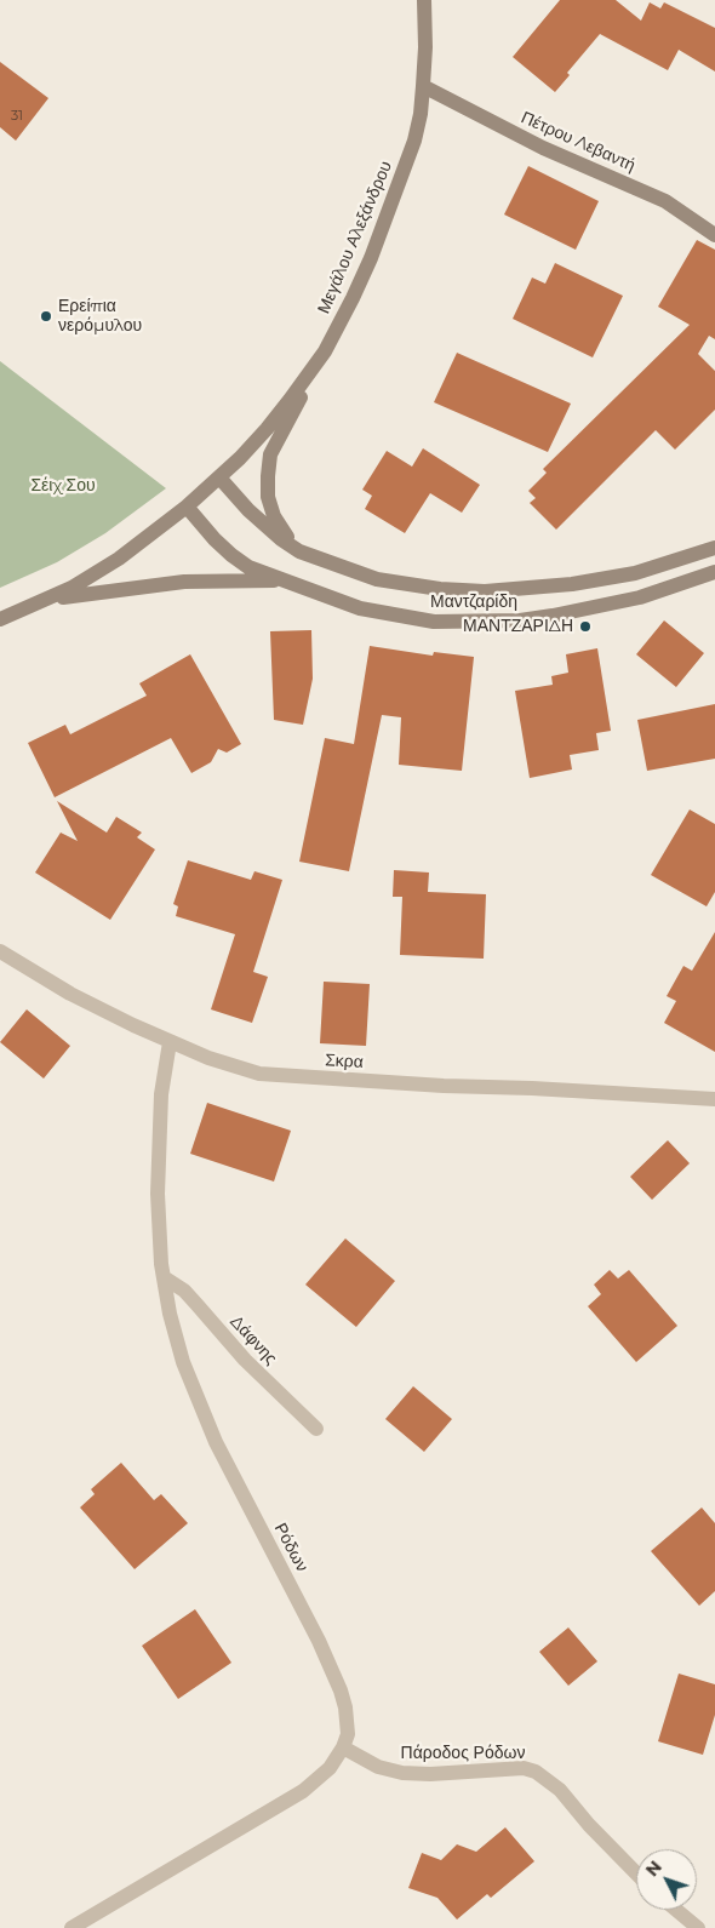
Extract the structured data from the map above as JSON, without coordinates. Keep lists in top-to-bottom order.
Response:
{
  "streets": {
    "street": [
      "Πέτρου Λεβαντή",
      "Μεγάλου Αλεξάνδρου",
      "Μαντζαρίδη",
      "Σκρα",
      "Δάφνης",
      "Ρόδων",
      "Πάροδος Ρόδων"
    ]
  },
  "crossings": [
    ["Πέτρου Λεβαντή", "Μεγάλου Αλεξάνδρου"],
    ["Μεγάλου Αλεξάνδρου", "Μαντζαρίδη"],
    ["Σκρα", "Ρόδων"],
    ["Δάφνης", "Ρόδων"],
    ["Ρόδων", "Πάροδος Ρόδων"]
  ],
  "parks": ["Σέιχ Σου"],
  "places": ["Ερείπια νερόμυλου", "ΜΑΝΤΖΑΡΙΔΗ"],
  "house_numbers": ["31"],
  "north": "top left"
}
